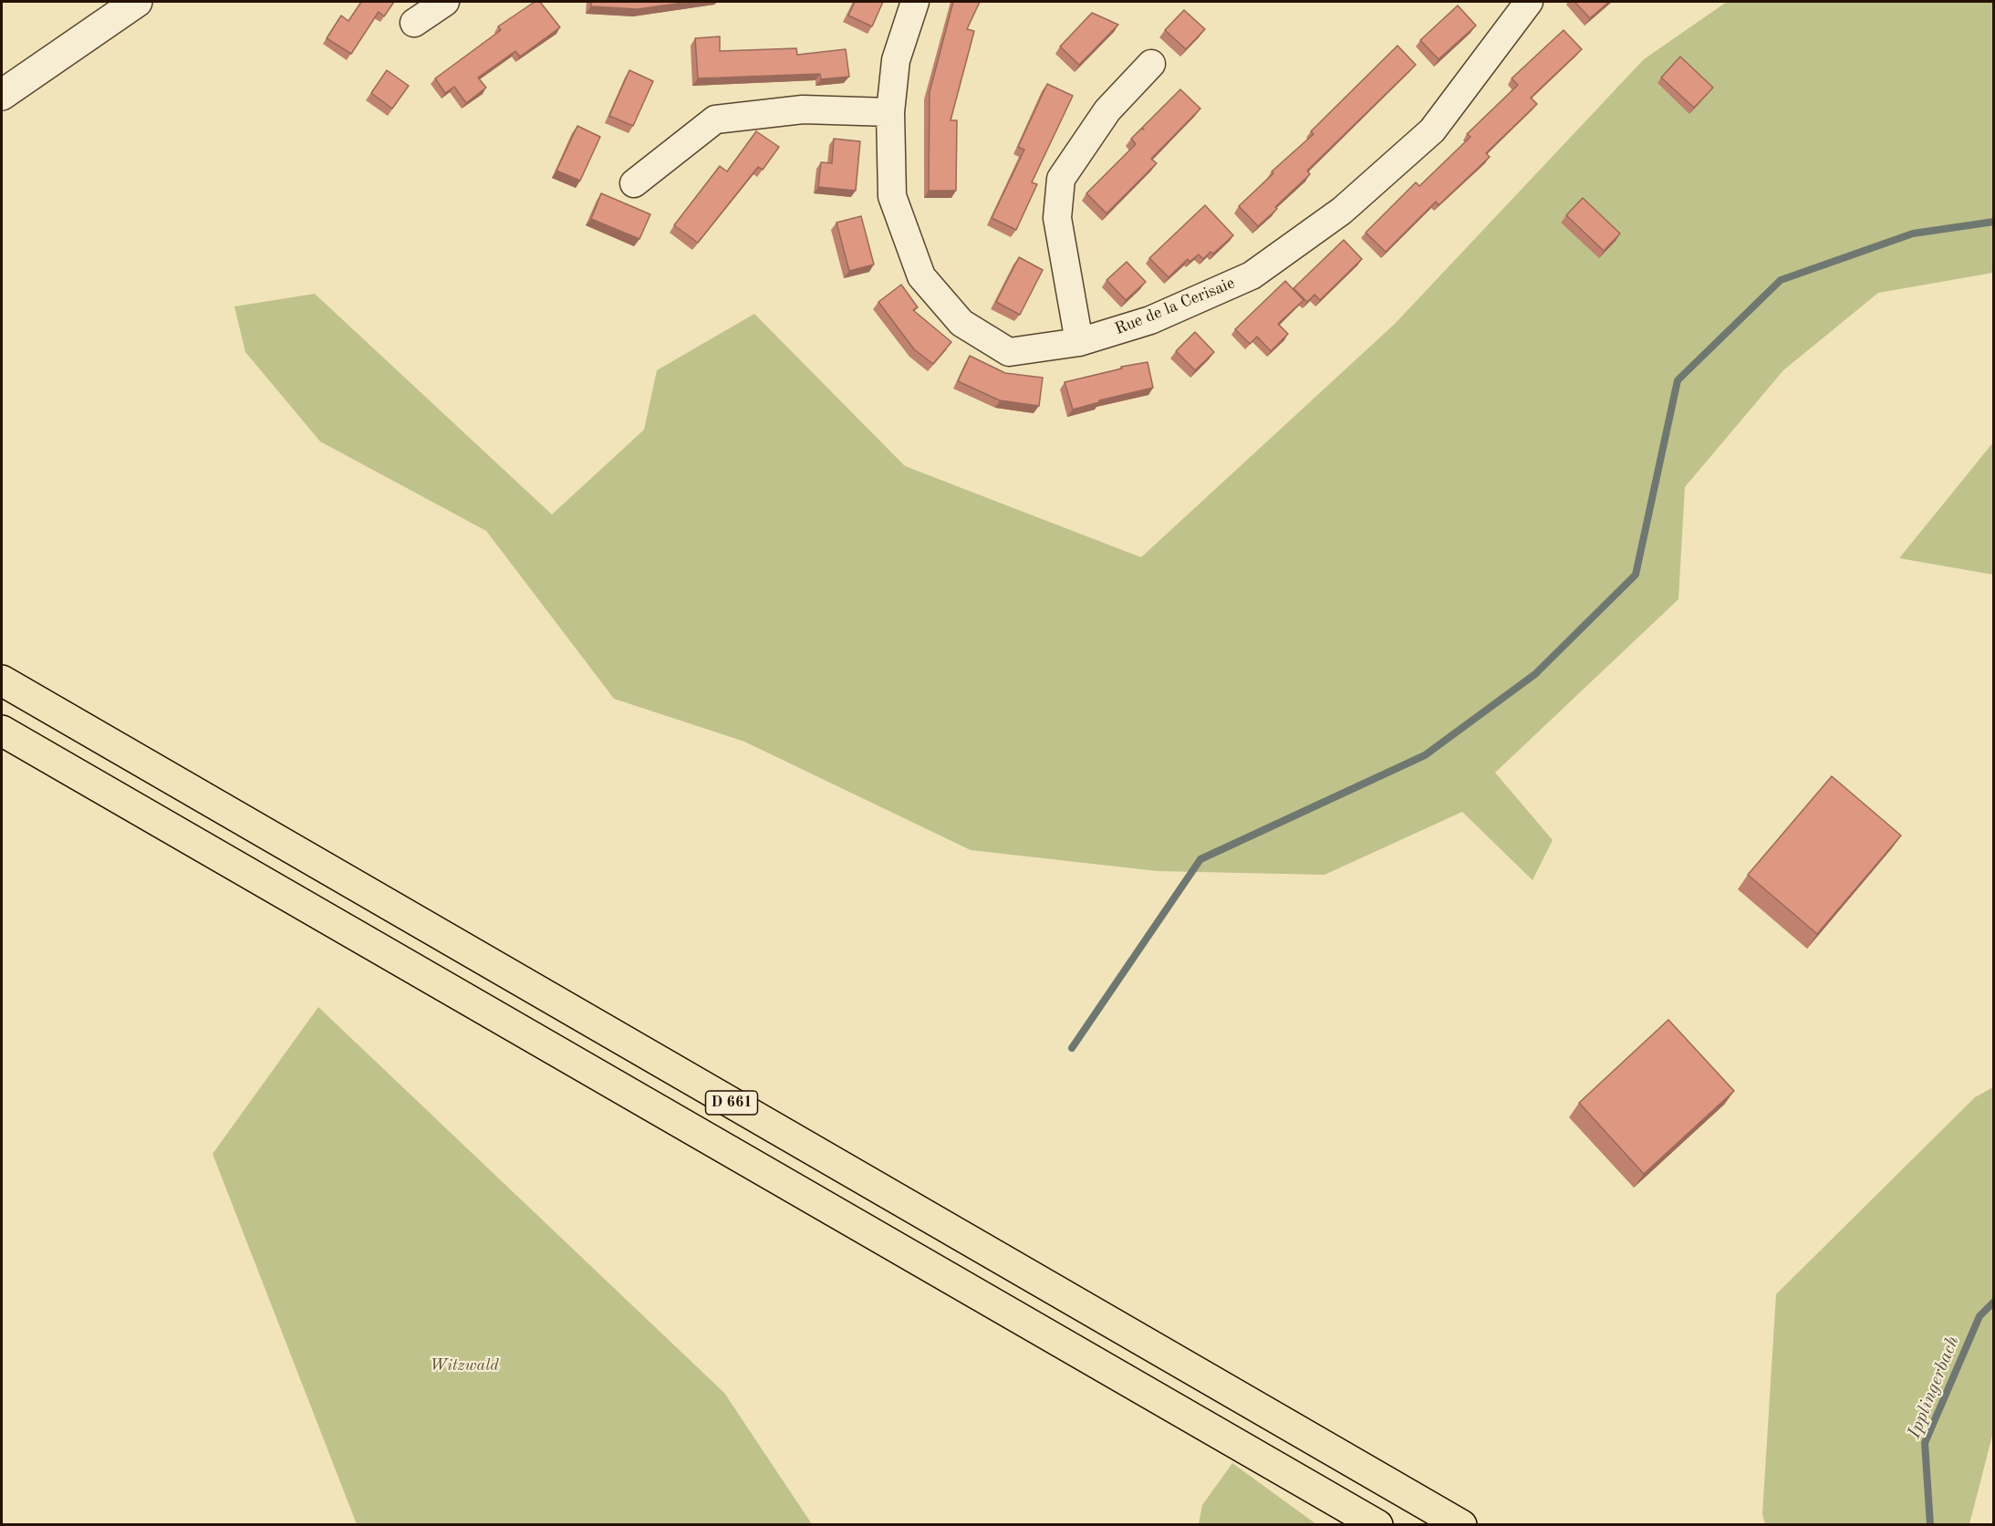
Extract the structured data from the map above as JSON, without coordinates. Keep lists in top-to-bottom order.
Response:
{
  "streets": {
    "highway": ["D 661"],
    "street": ["Rue de la Cerisaie"]
  },
  "water": ["Ipplingerbach"],
  "parks": ["Witzwald"]
}
